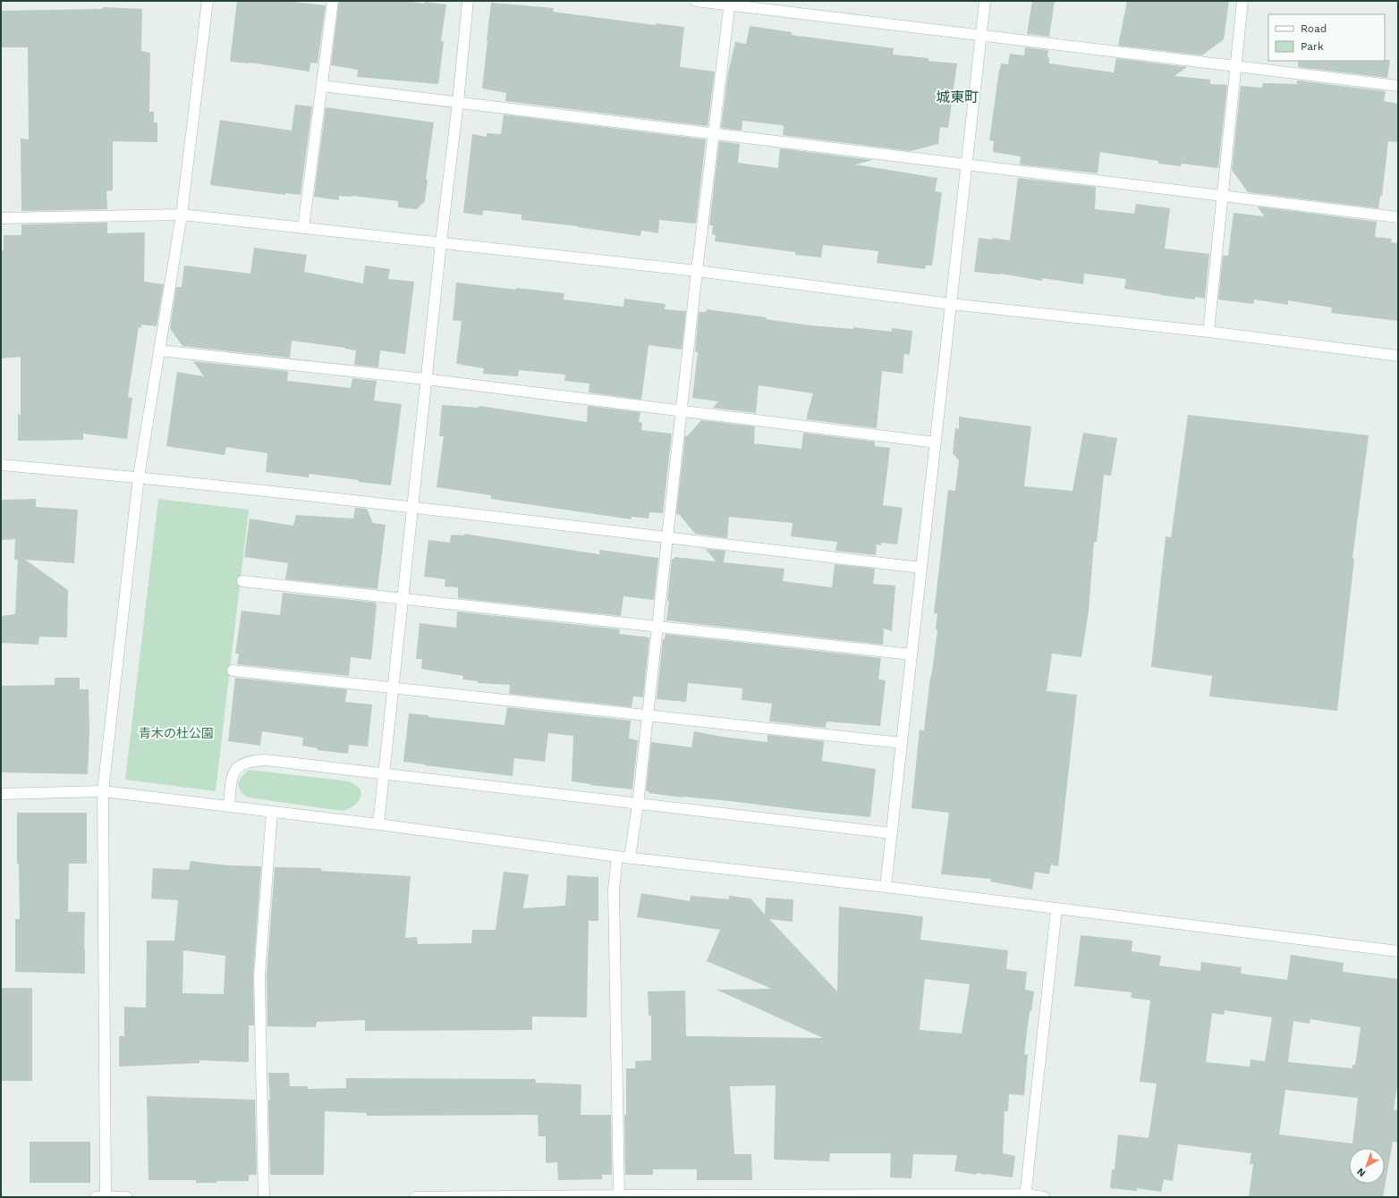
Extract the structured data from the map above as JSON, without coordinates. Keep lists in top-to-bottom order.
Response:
{
  "districts": ["城東町"],
  "parks": ["青木の杜公園"],
  "legend": ["Road", "Park"],
  "north": "bottom left"
}
